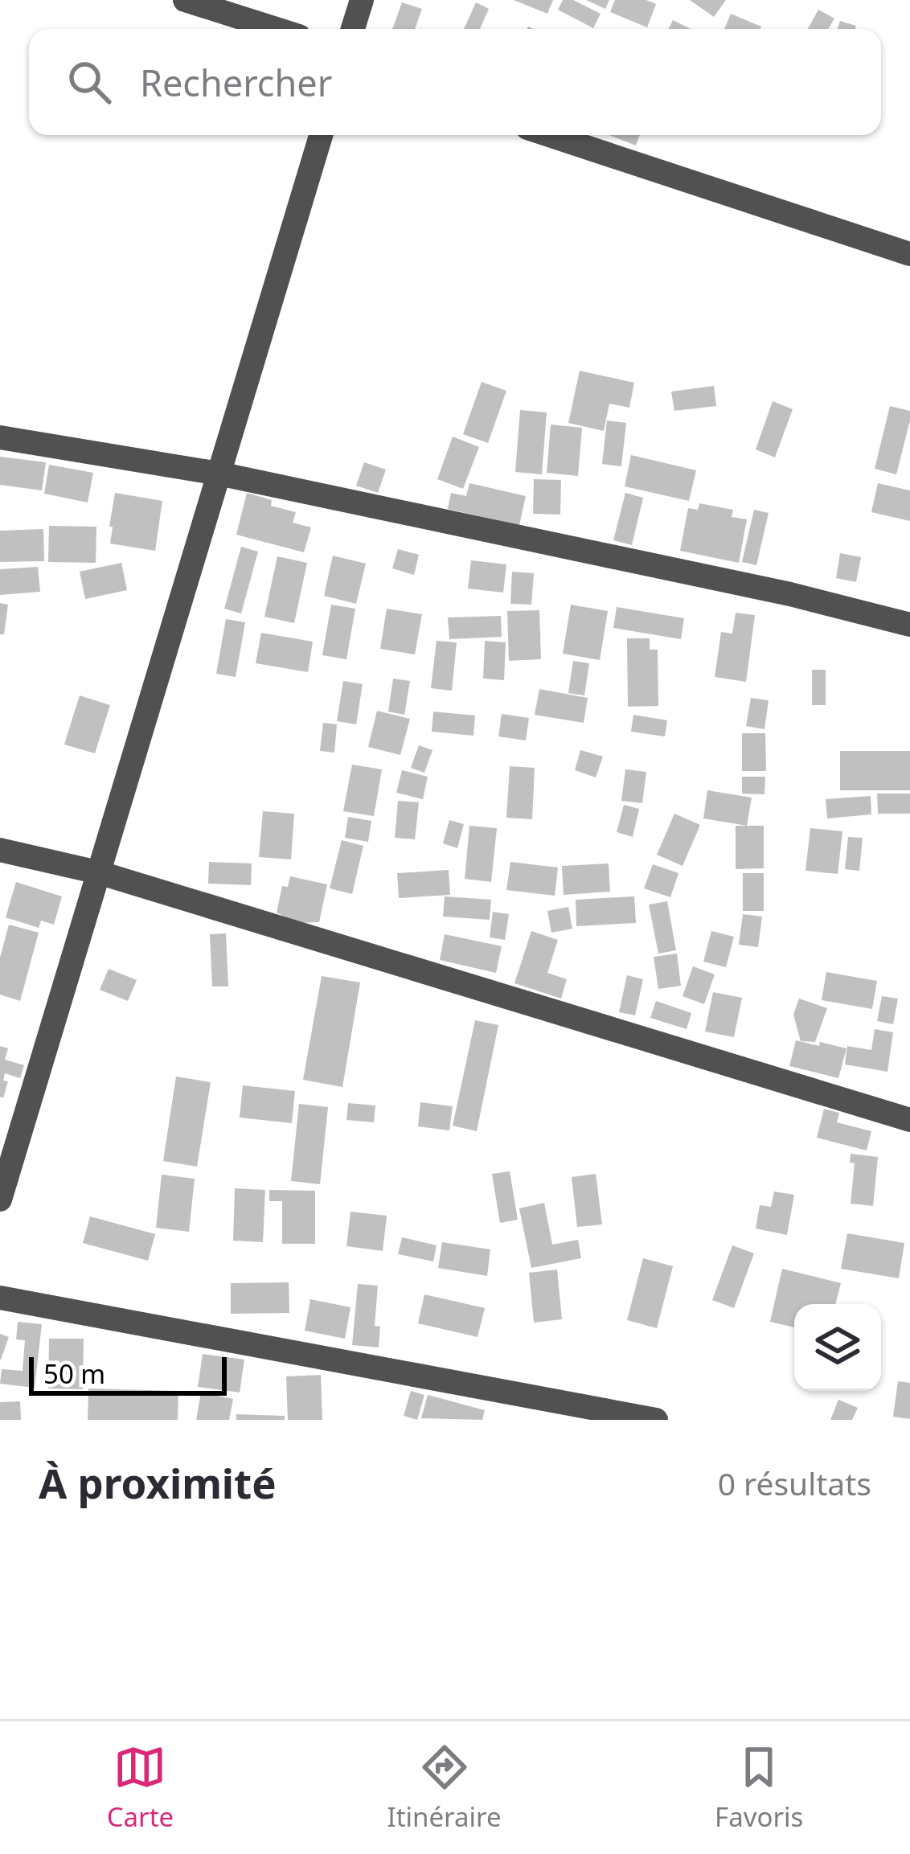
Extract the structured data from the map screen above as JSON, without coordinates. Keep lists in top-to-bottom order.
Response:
{
  "scale_bar": "50 m",
  "page": {
    "search": "Rechercher",
    "scale": "50 m",
    "heading": ["À proximité", "0 résultats"],
    "nav": ["Carte", "Itinéraire", "Favoris"]
  }
}
